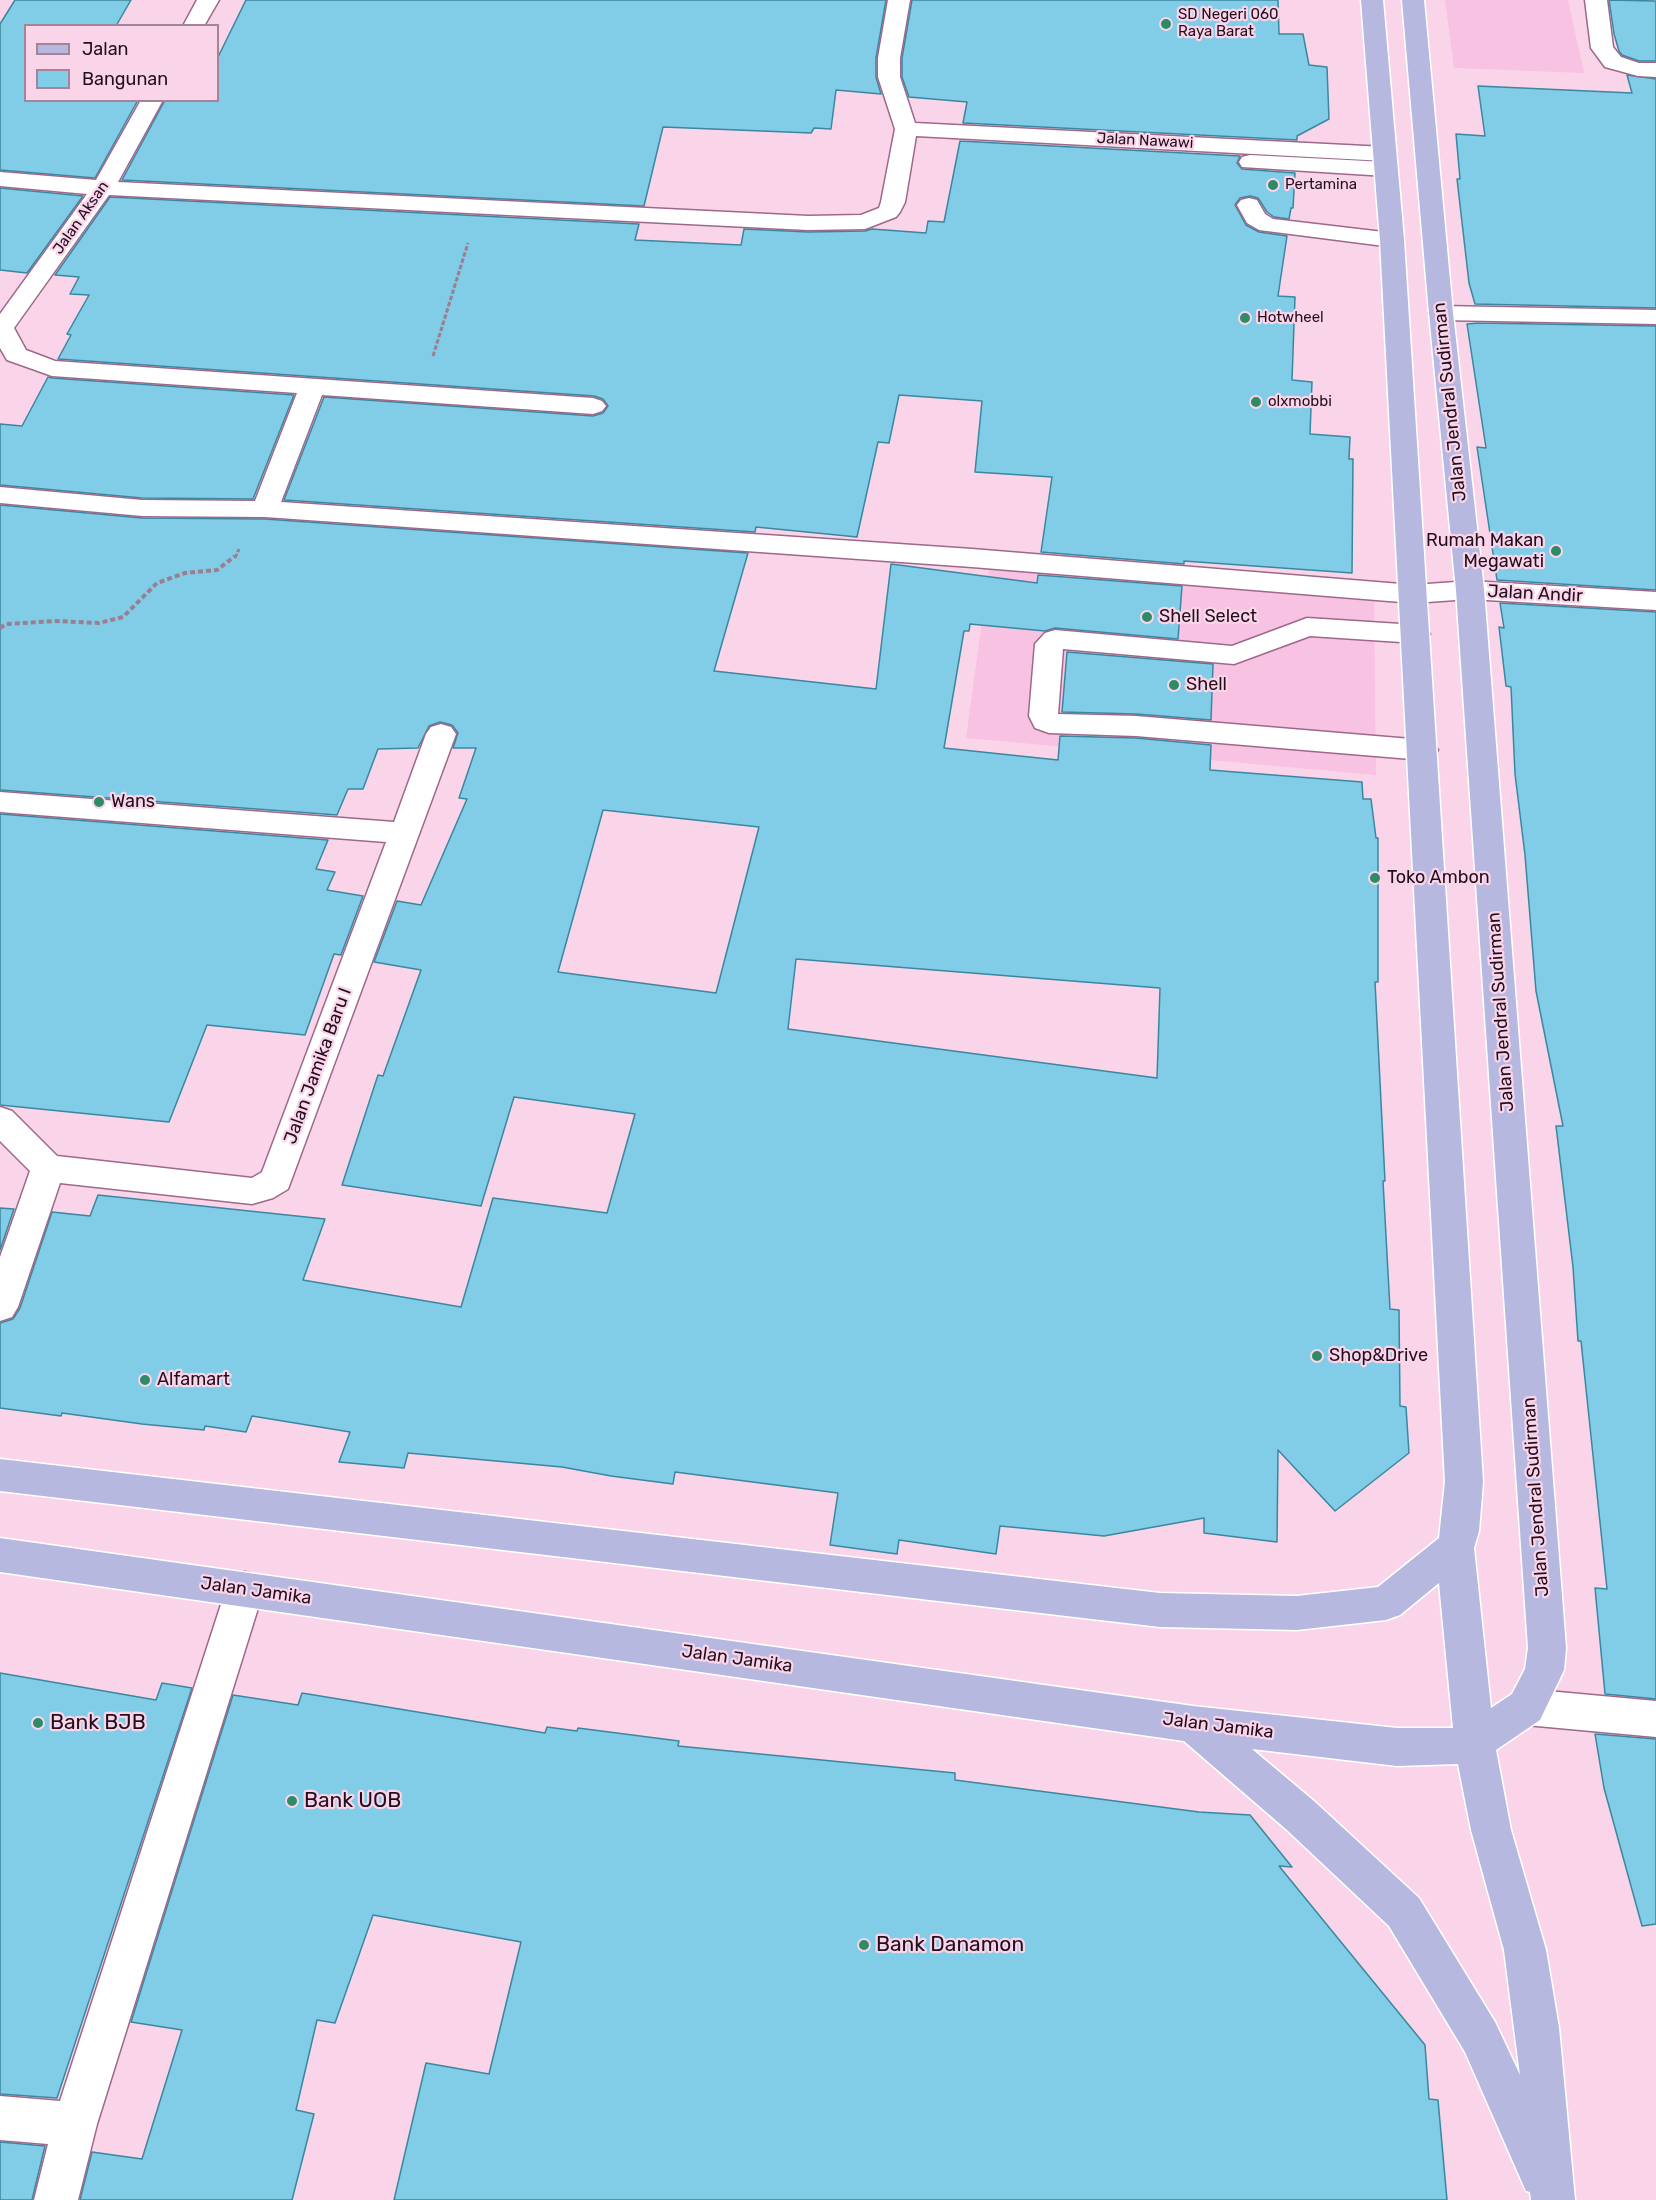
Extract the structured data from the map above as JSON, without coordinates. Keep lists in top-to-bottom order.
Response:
{
  "streets": {
    "main road": ["Jalan Jendral Sudirman", "Jalan Jamika"],
    "street": [
      "Jalan Nawawi",
      "Jalan Aksan",
      "Jalan Andir",
      "Jalan Jamika Baru I"
    ]
  },
  "crossings": [
    ["Jalan Jendral Sudirman", "Jalan Andir"]
  ],
  "places": [
    "SD Negeri 060 Raya Barat",
    "Pertamina",
    "Hotwheel",
    "olxmobbi",
    "Rumah Makan Megawati",
    "Shell Select",
    "Shell",
    "Wans",
    "Toko Ambon",
    "Shop&Drive",
    "Alfamart",
    "Bank BJB",
    "Bank UOB",
    "Bank Danamon"
  ],
  "legend": ["Jalan", "Bangunan"]
}
